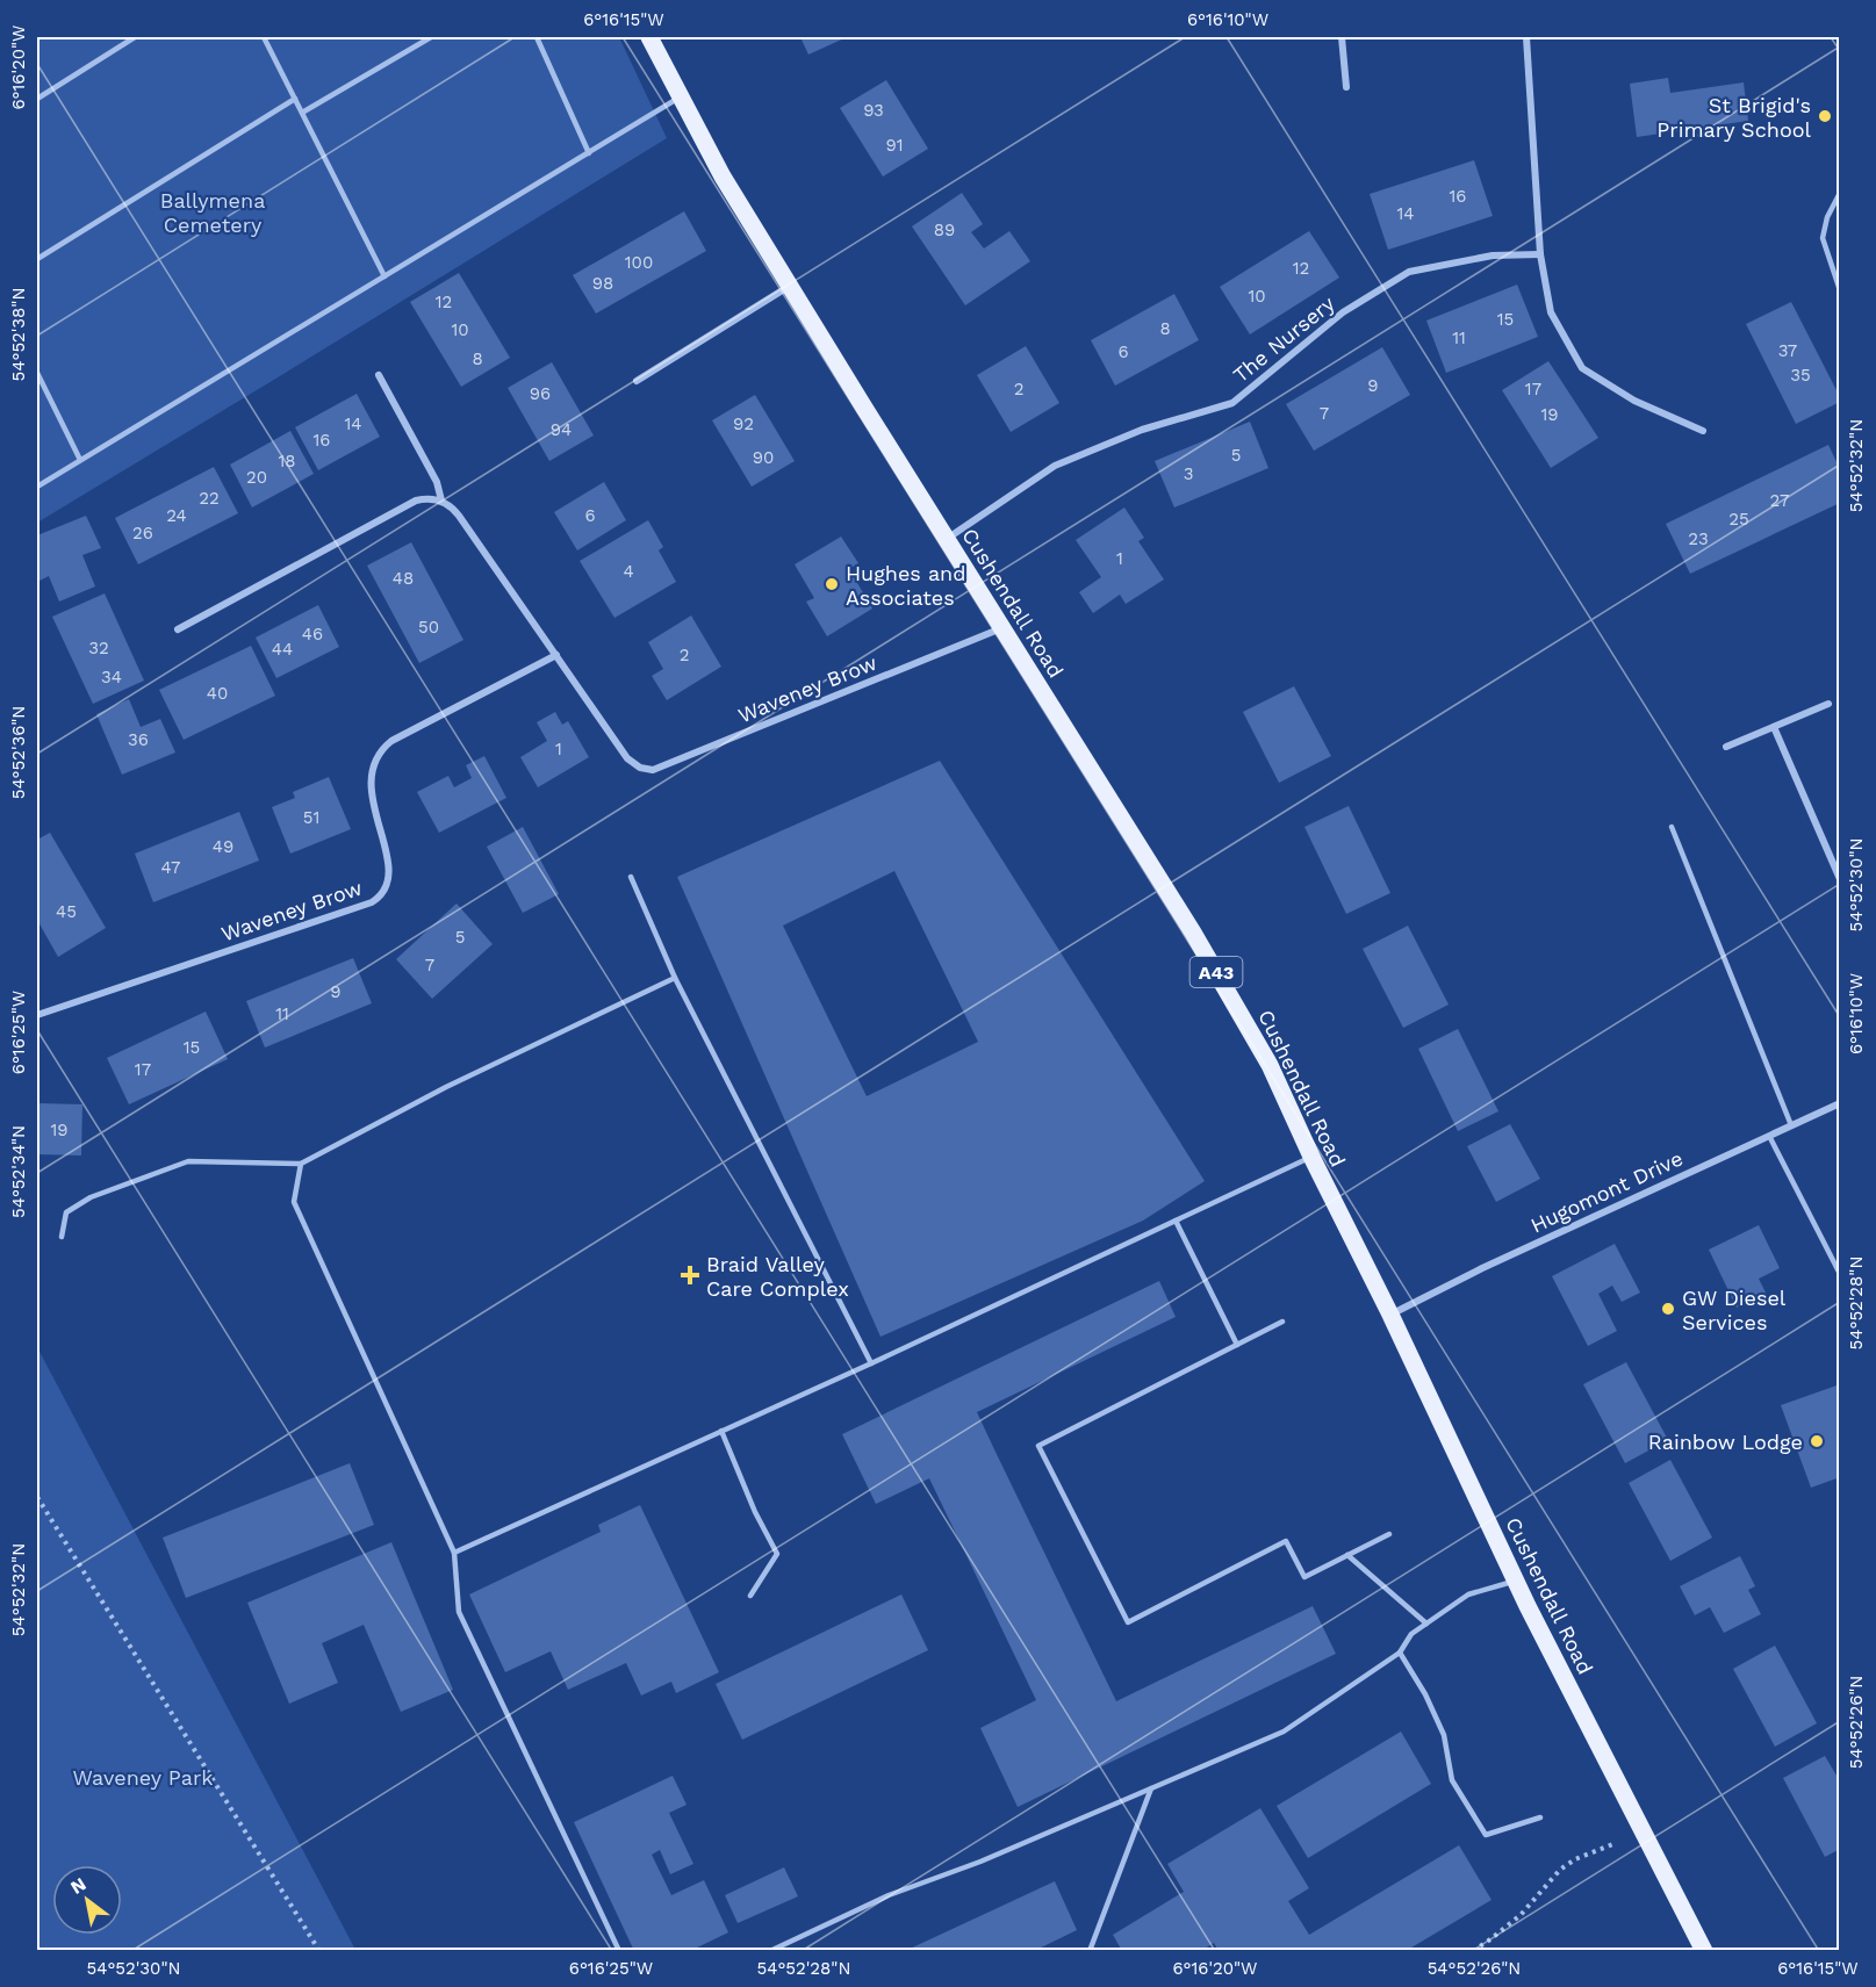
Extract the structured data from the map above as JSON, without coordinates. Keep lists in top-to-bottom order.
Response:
{
  "streets": {
    "main road": ["Cushendall Road", "A43"],
    "street": ["The Nursery", "Waveney Brow", "Hugomont Drive"]
  },
  "crossings": [
    ["The Nursery", "Cushendall Road"],
    ["Cushendall Road", "Waveney Brow"],
    ["Cushendall Road", "Hugomont Drive"]
  ],
  "parks": ["Ballymena Cemetery", "Waveney Park"],
  "places": {
    "other": [
      "St Brigid's Primary School",
      "Hughes and Associates",
      "GW Diesel Services",
      "Rainbow Lodge"
    ],
    "health": ["Braid Valley Care Complex"]
  },
  "house_numbers": [
    "93",
    "91",
    "16",
    "14",
    "89",
    "100",
    "12",
    "98",
    "10",
    "12",
    "15",
    "8",
    "10",
    "11",
    "37",
    "6",
    "8",
    "35",
    "9",
    "2",
    "17",
    "96",
    "7",
    "19",
    "14",
    "92",
    "94",
    "16",
    "5",
    "90",
    "18",
    "3",
    "20",
    "22",
    "27",
    "24",
    "6",
    "25",
    "26",
    "23",
    "1",
    "4",
    "48",
    "50",
    "46",
    "32",
    "44",
    "2",
    "34",
    "40",
    "36",
    "1",
    "51",
    "49",
    "47",
    "45",
    "5",
    "7",
    "9",
    "11",
    "15",
    "17",
    "19"
  ],
  "north": "top left",
  "coordinates": [
    "6°16'15\"W",
    "6°16'10\"W",
    "6°16'20\"W",
    "54°52'38\"N",
    "54°52'32\"N",
    "54°52'36\"N",
    "54°52'30\"N",
    "6°16'25\"W",
    "54°52'34\"N",
    "54°52'28\"N",
    "54°52'26\"N"
  ]
}
